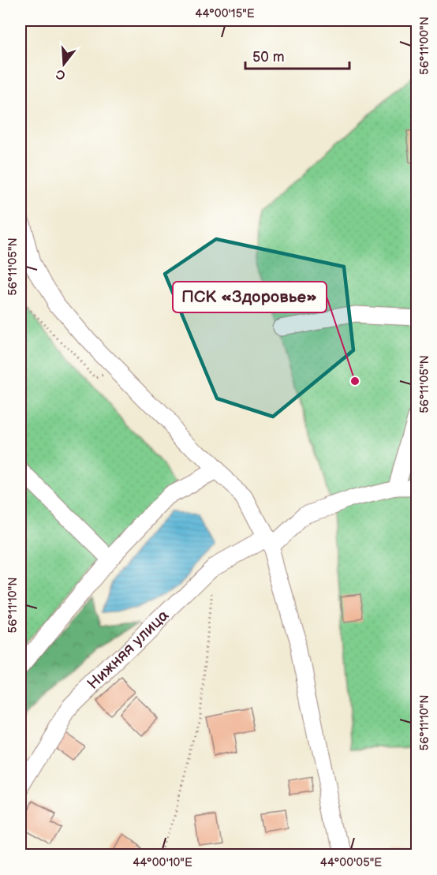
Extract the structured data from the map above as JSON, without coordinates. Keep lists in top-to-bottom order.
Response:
{
  "streets": {
    "street": ["Нижняя улица"]
  },
  "places": ["ПСК «Здоровье»"],
  "scale_bar": "50 m",
  "north": "bottom",
  "coordinates": [
    "44°00'15\"E",
    "56°11'00\"N",
    "56°11'05\"N",
    "56°11'10\"N",
    "44°00'10\"E",
    "44°00'05\"E"
  ]
}
